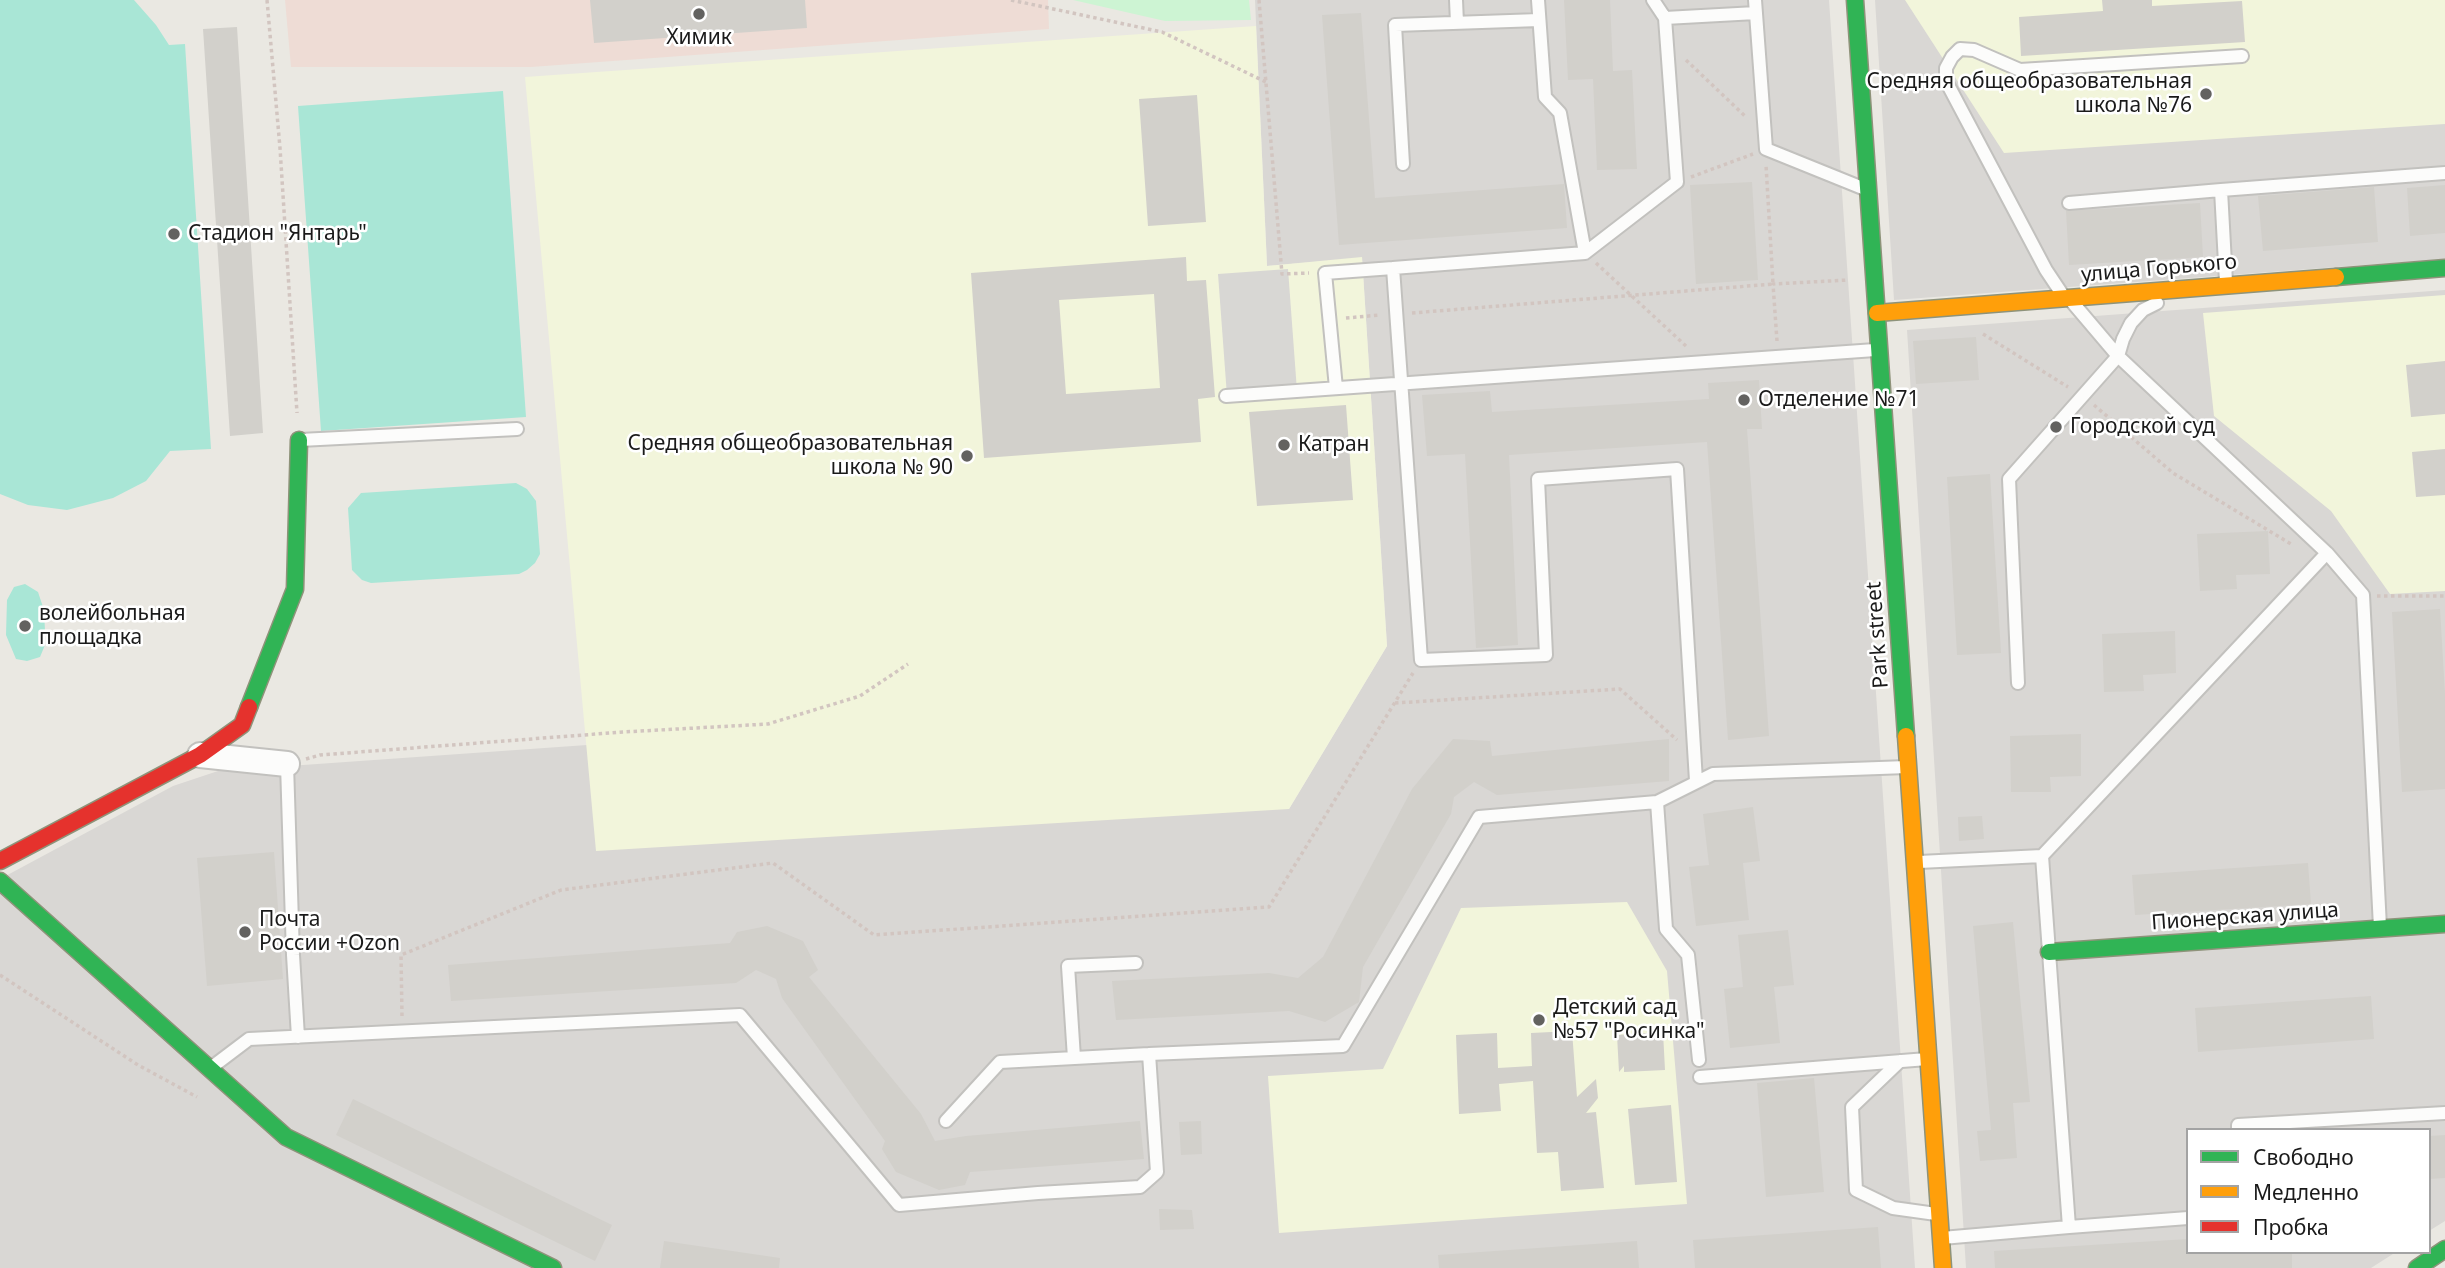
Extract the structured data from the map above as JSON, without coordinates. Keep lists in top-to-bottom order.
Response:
{
  "streets": {
    "street": ["улица Горького", "Park street", "Пионерская улица"]
  },
  "crossings": [
    ["улица Горького", "Park street"]
  ],
  "places": [
    "Химик",
    "Средняя общеобразовательная школа №76",
    "Стадион \"Янтарь\"",
    "Отделение №71",
    "Городской суд",
    "Катран",
    "Средняя общеобразовательная школа № 90",
    "волейбольная площадка",
    "Почта России +Ozon",
    "Детский сад №57 \"Росинка\""
  ],
  "legend": ["Свободно", "Медленно", "Пробка"]
}
